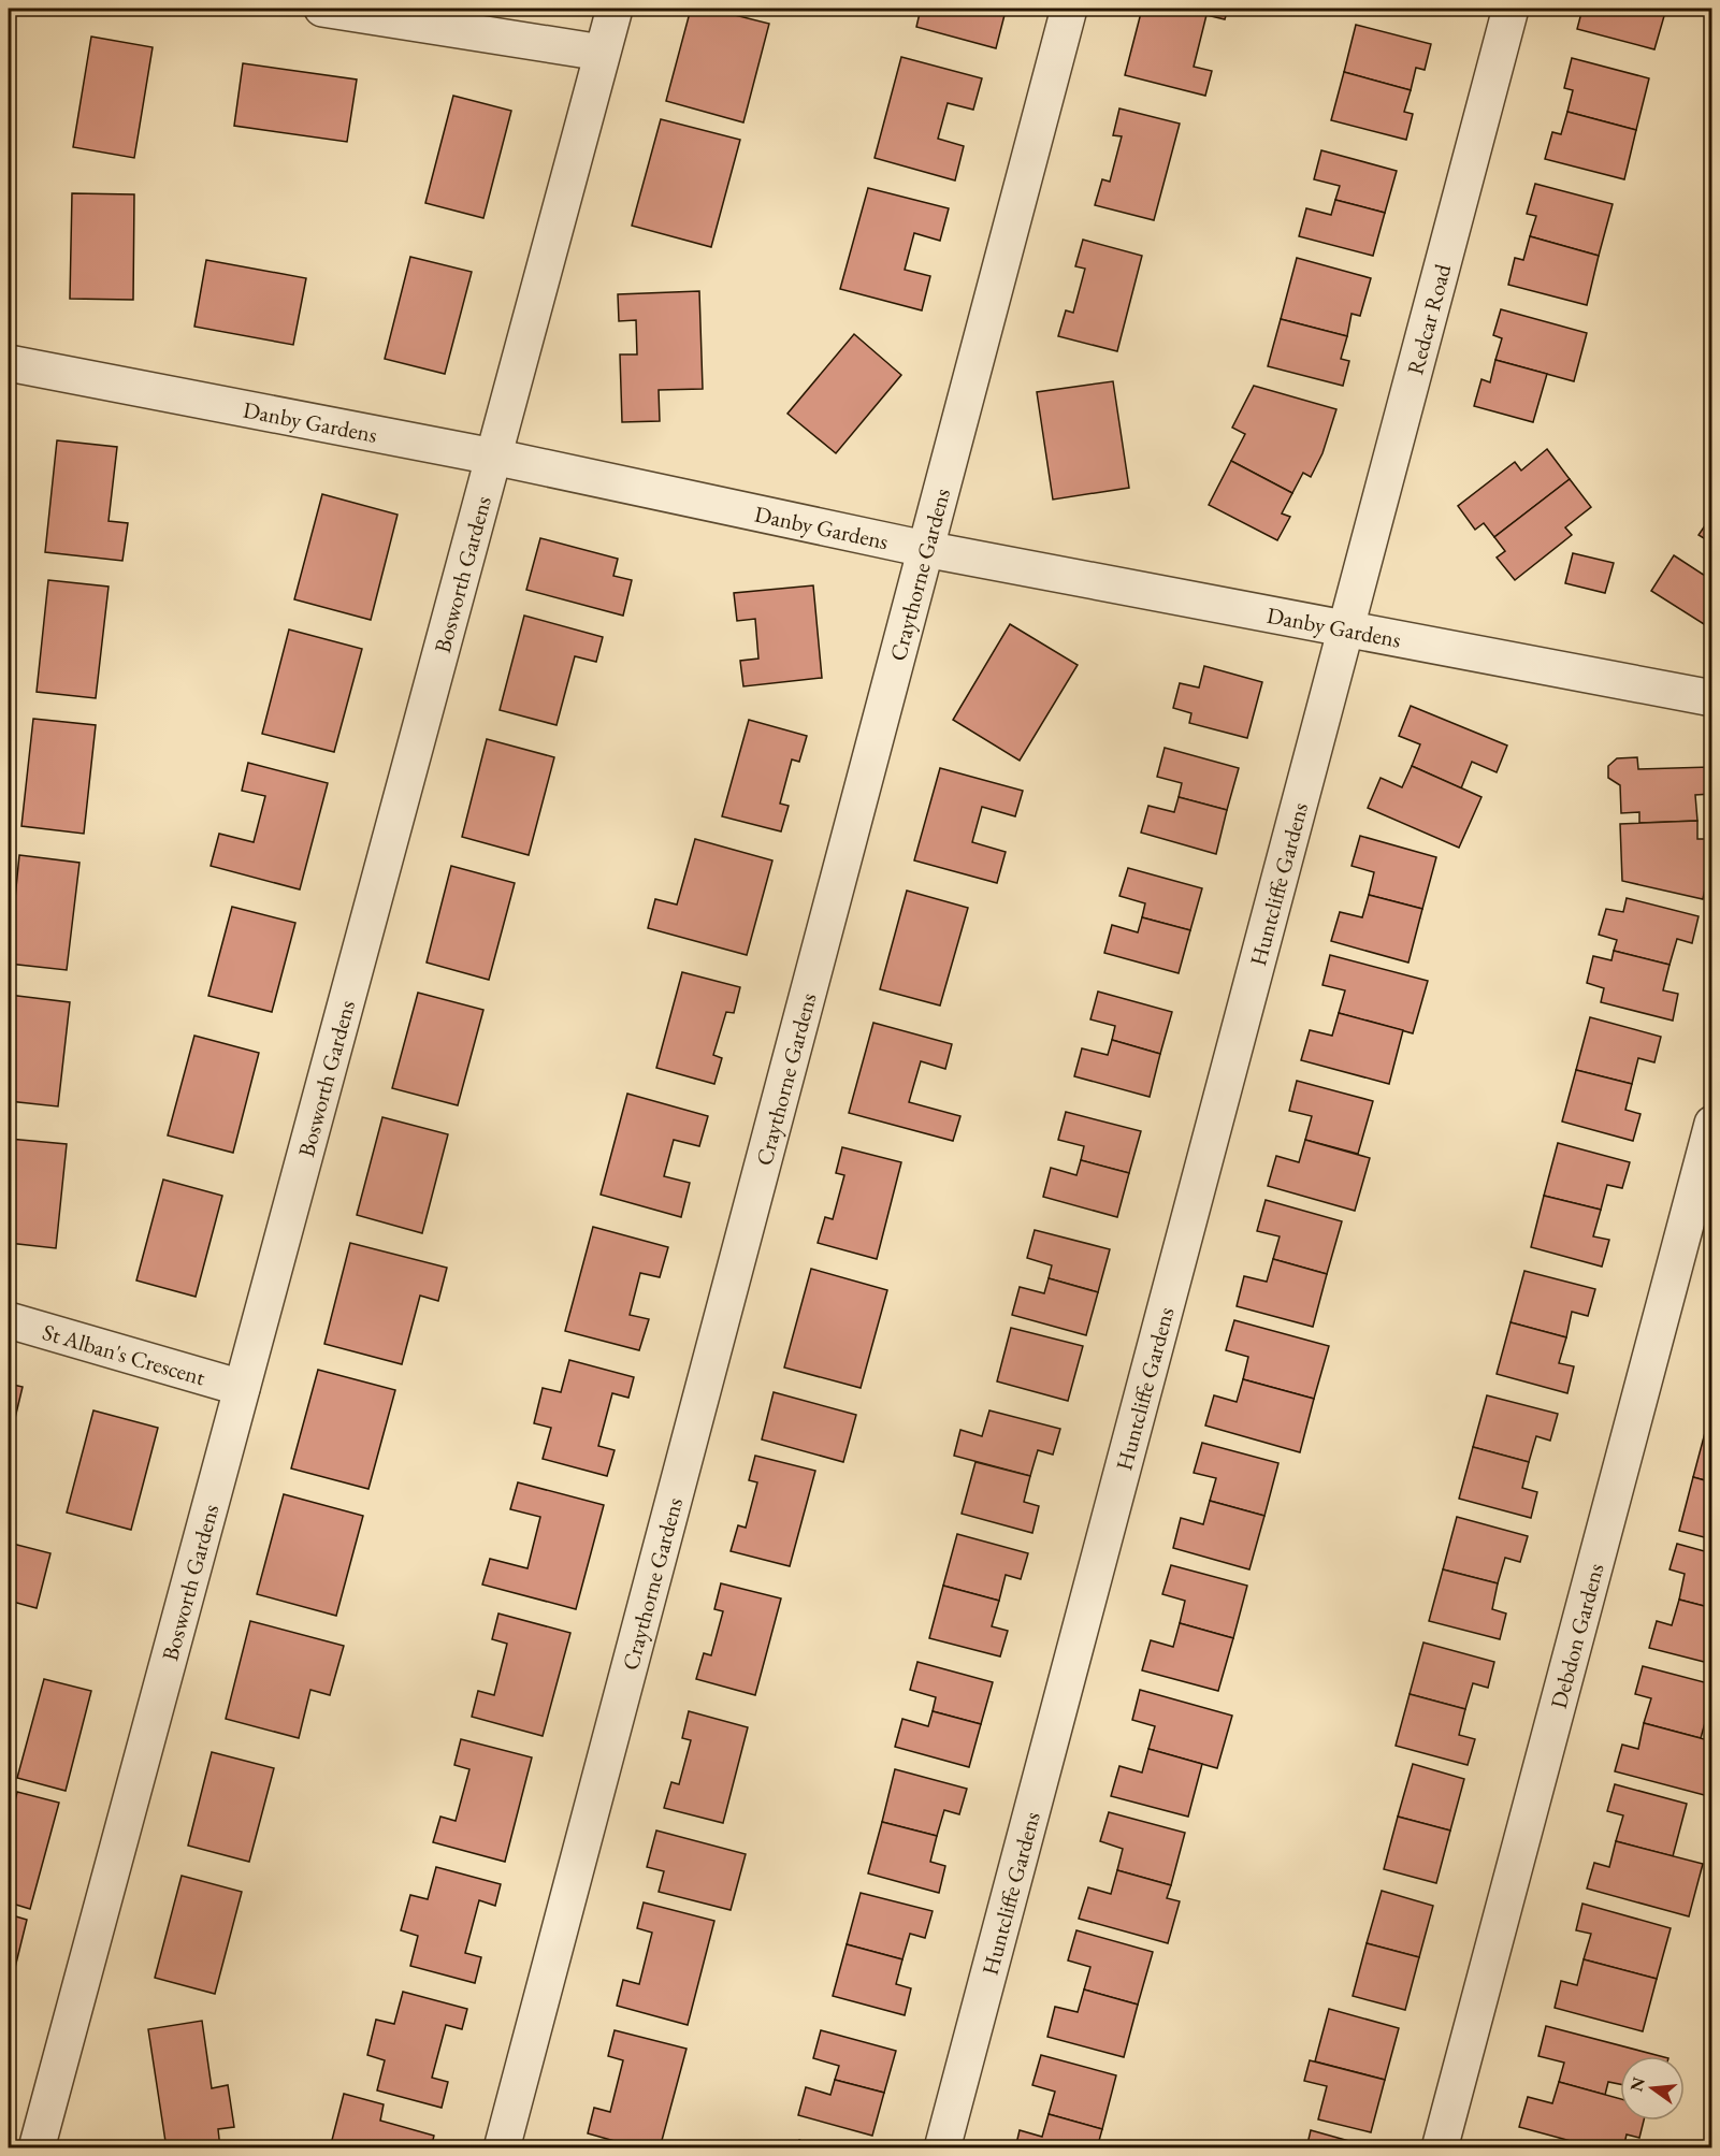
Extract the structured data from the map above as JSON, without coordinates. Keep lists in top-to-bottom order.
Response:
{
  "streets": {
    "street": [
      "Redcar Road",
      "Danby Gardens",
      "Bosworth Gardens",
      "Craythorne Gardens",
      "Huntcliffe Gardens",
      "St Alban's Crescent",
      "Debdon Gardens"
    ]
  },
  "crossings": [
    ["Redcar Road", "Danby Gardens"],
    ["Redcar Road", "Huntcliffe Gardens"],
    ["Danby Gardens", "Bosworth Gardens"],
    ["Danby Gardens", "Craythorne Gardens"],
    ["Danby Gardens", "Huntcliffe Gardens"],
    ["Bosworth Gardens", "St Alban's Crescent"]
  ],
  "north": "left"
}
